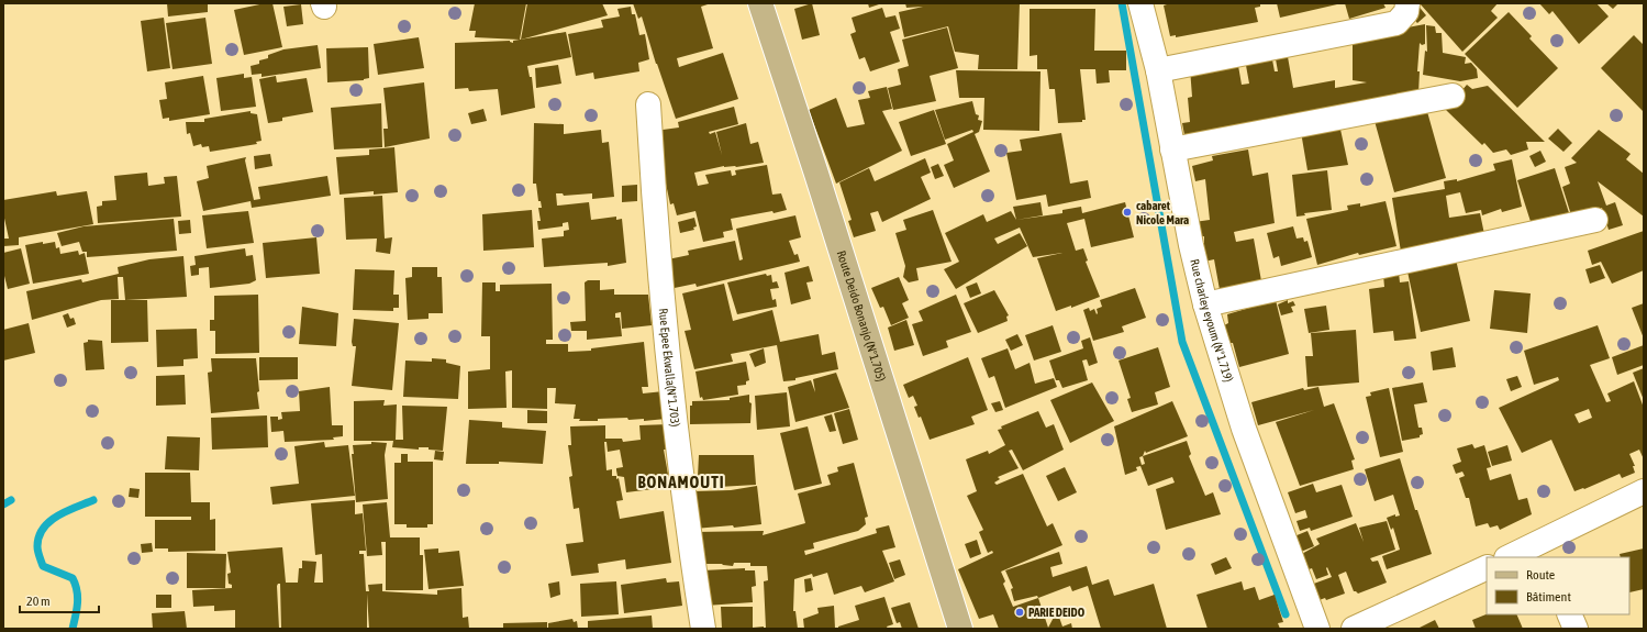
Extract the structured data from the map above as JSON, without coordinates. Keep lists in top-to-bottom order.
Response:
{
  "streets": {
    "main road": ["Route Deido Bonanjo (N°1.705)"],
    "street": ["Rue charley eyoum (N°1.719)", "Rue Epee Ekwalla(N°1.703)"]
  },
  "districts": ["BONAMOUTI"],
  "places": ["cabaret Nicole Mara", "PARIE DEIDO"],
  "legend": ["Route", "Bâtiment"],
  "scale_bar": "20 m"
}
